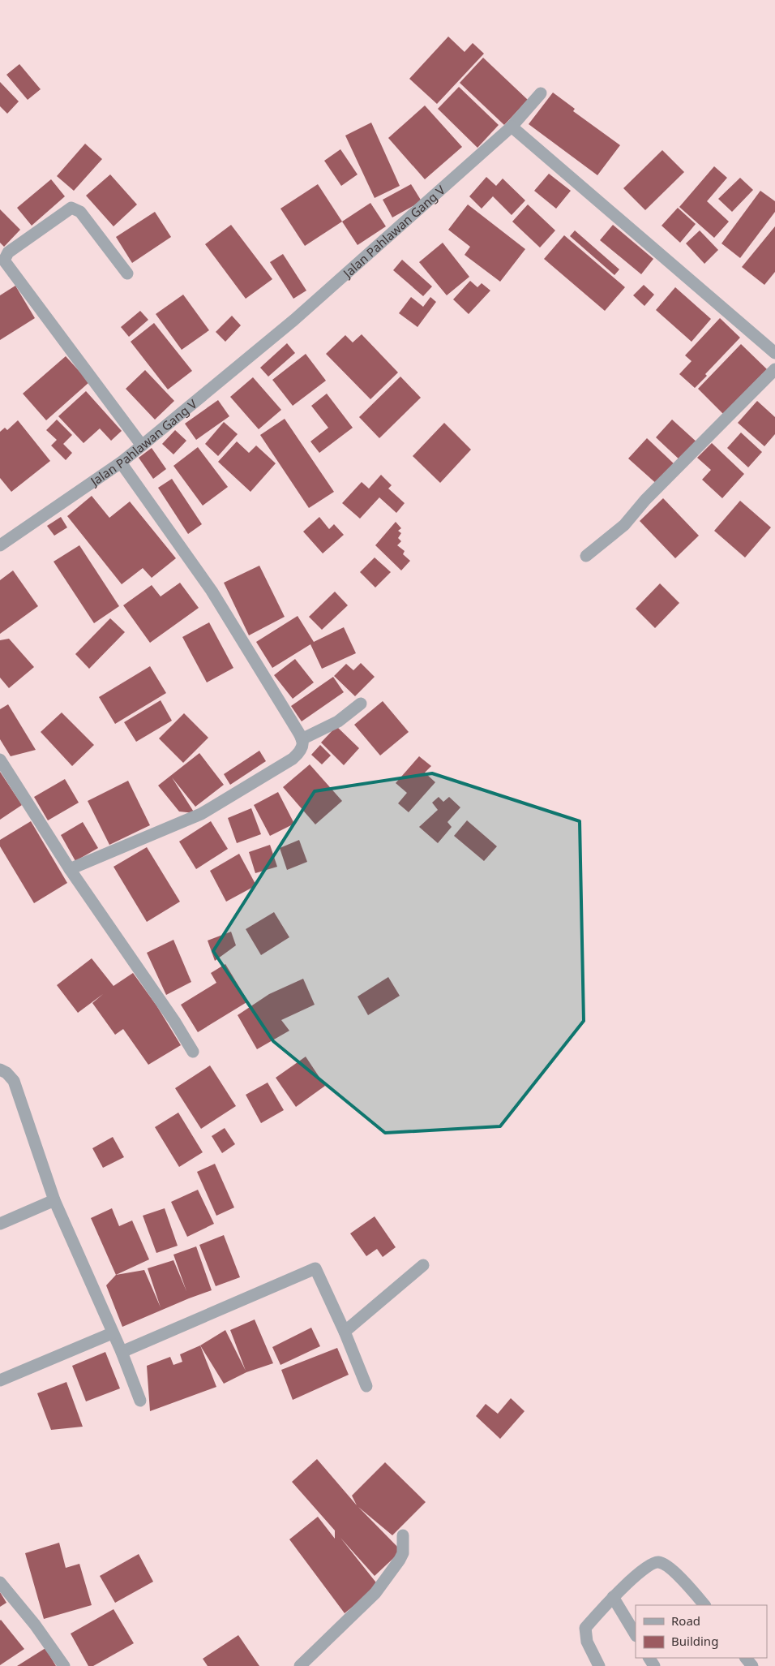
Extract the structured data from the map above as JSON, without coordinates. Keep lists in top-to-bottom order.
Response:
{
  "streets": {
    "street": ["Jalan Pahlawan Gang V"]
  },
  "legend": ["Road", "Building"]
}
